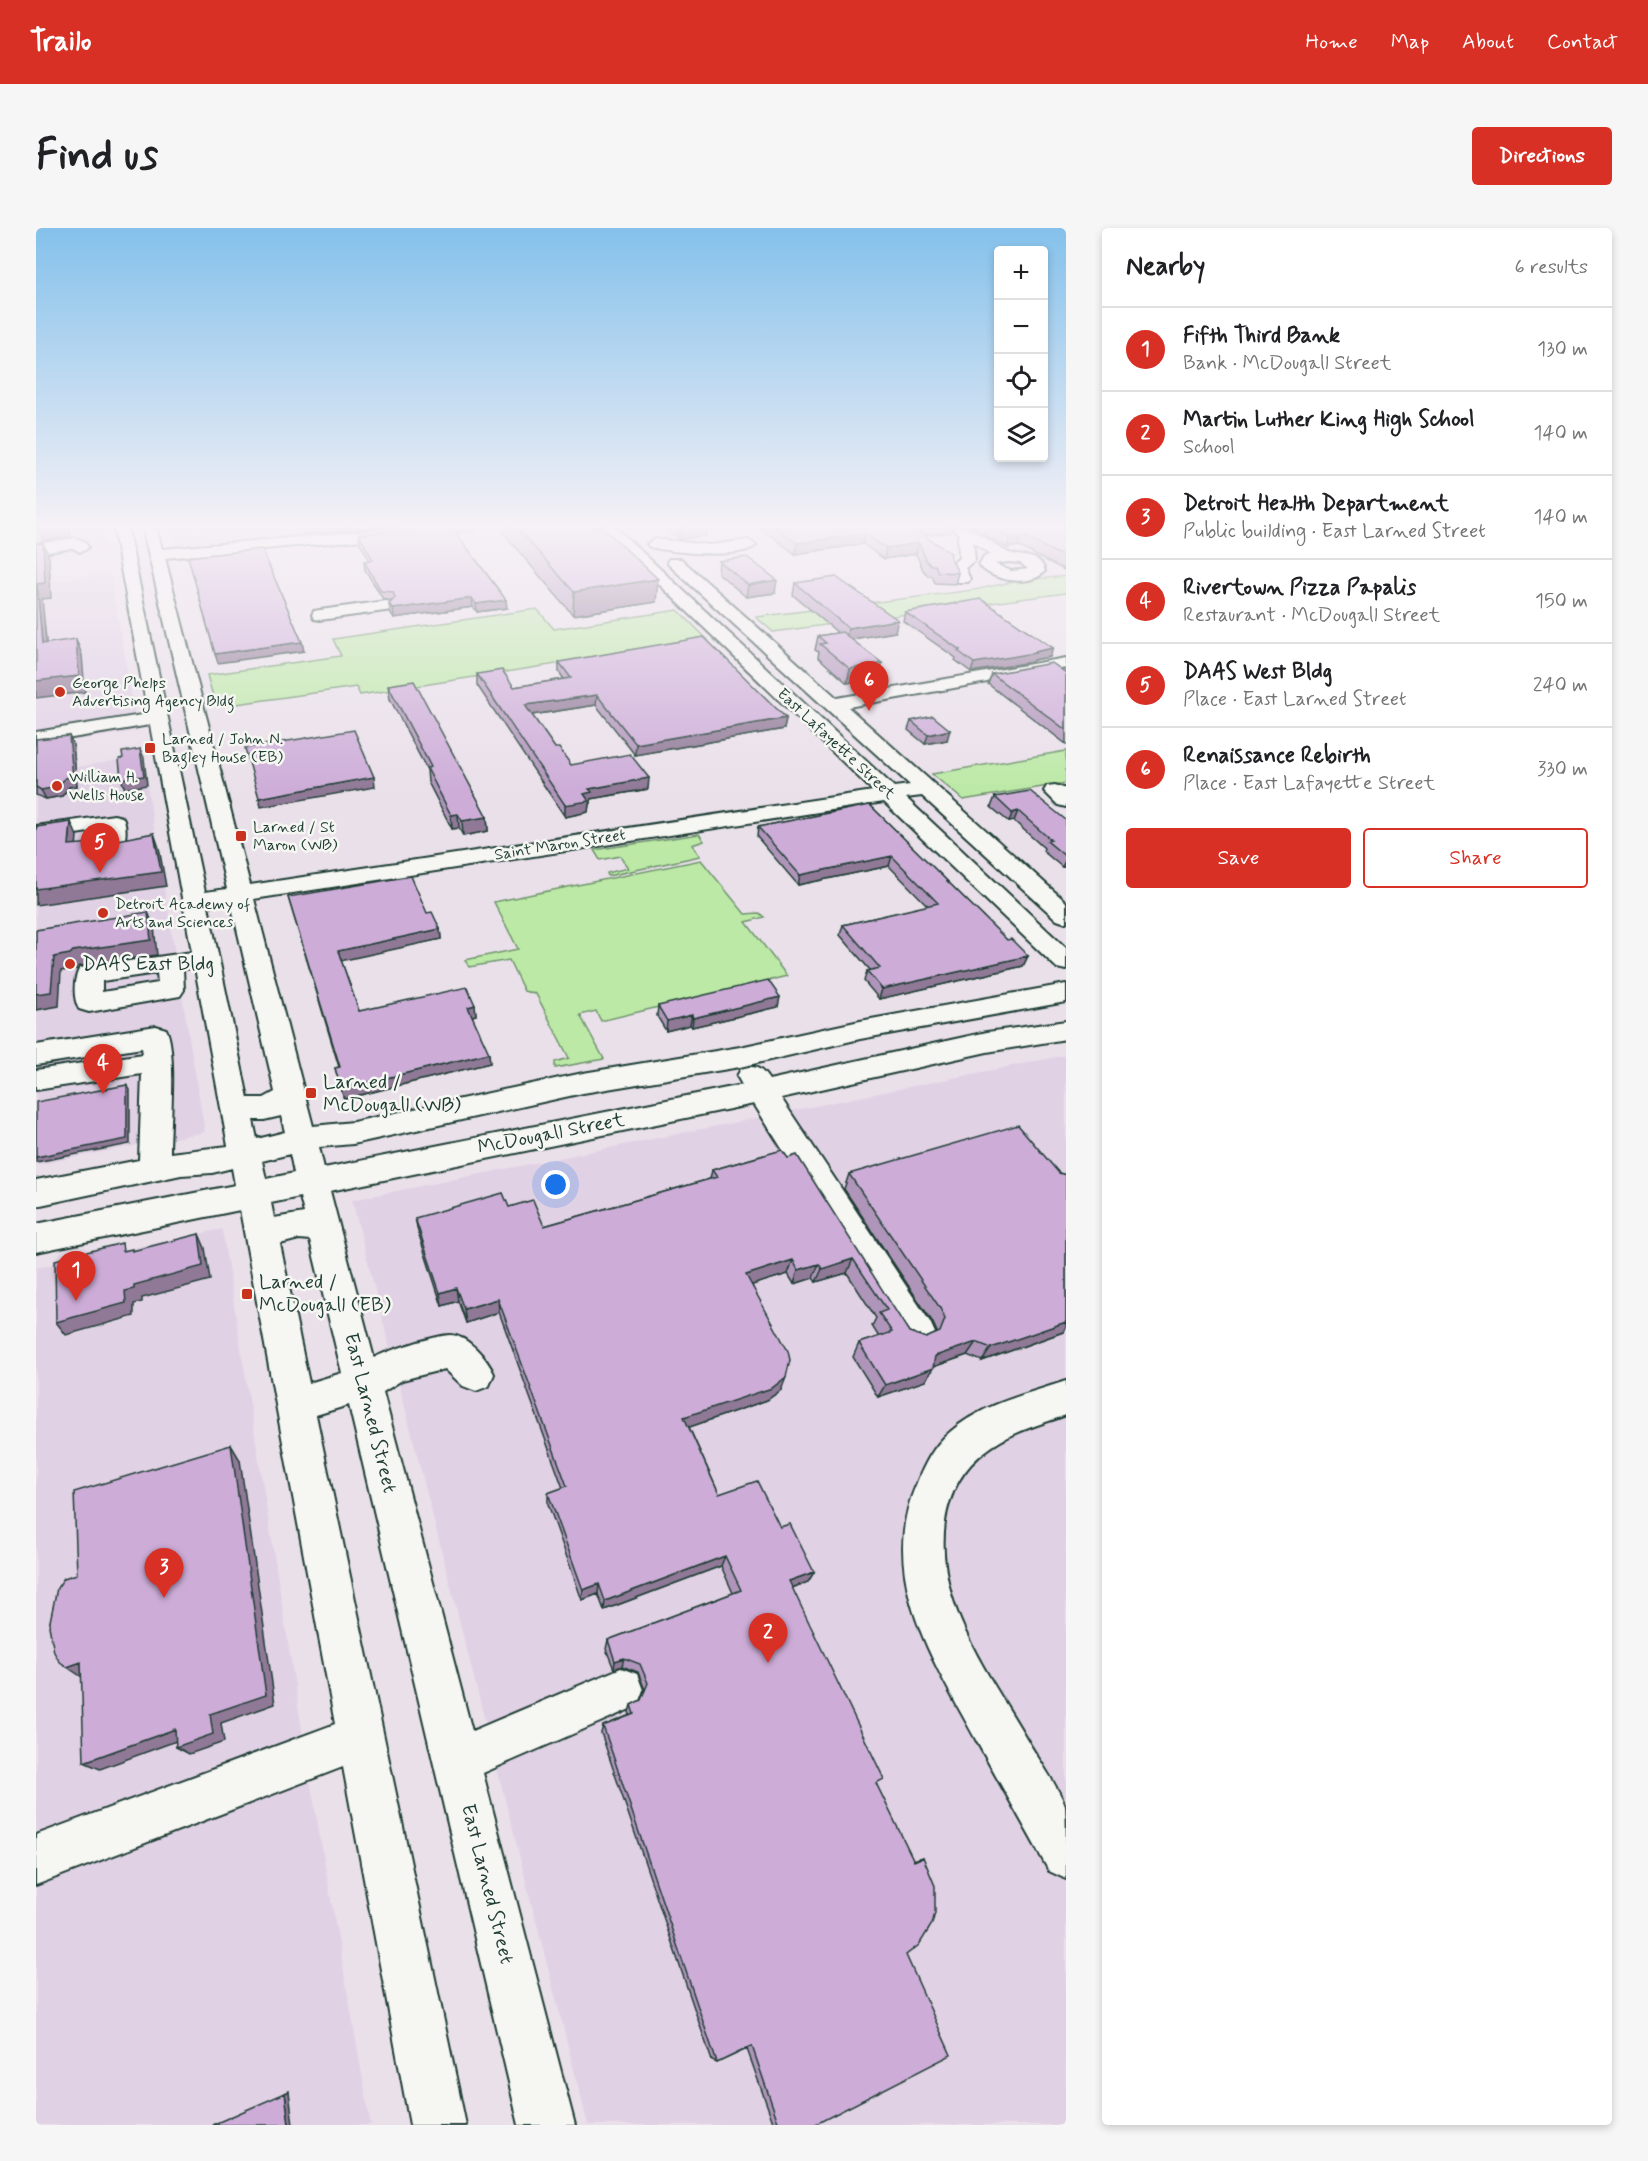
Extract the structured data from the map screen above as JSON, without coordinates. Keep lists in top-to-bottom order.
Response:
{
  "streets": {
    "street": [
      "East Lafayette Street",
      "Saint Maron Street",
      "McDougall Street",
      "East Larned Street"
    ]
  },
  "crossings": [
    ["East Lafayette Street", "Saint Maron Street"],
    ["Saint Maron Street", "East Larned Street"],
    ["McDougall Street", "East Larned Street"]
  ],
  "places": {
    "other": [
      "George Phelps Advertising Agency Bldg",
      "William H. Wells House",
      "Detroit Academy of Arts and Sciences",
      "DAAS East Bldg"
    ],
    "transit": [
      "Larned / John N. Bagley House (EB)",
      "Larned / St Maron (WB)",
      "Larned / McDougall (WB)",
      "Larned / McDougall (EB)"
    ]
  },
  "page": {
    "header": "Trailo",
    "nav": [
      "Home",
      "Map",
      "About",
      "Contact"
    ],
    "buttons": [
      "Directions",
      ["Save", "Share"]
    ],
    "title": "Find us",
    "heading": ["Nearby", "6 results"],
    "map_buttons": ["+", "−"],
    "list": [
      {
        "mark": "1",
        "name": "Fifth Third Bank",
        "note": "Bank · McDougall Street",
        "value": "130 m"
      },
      {
        "mark": "2",
        "name": "Martin Luther King High School",
        "note": "School",
        "value": "140 m"
      },
      {
        "mark": "3",
        "name": "Detroit Health Department",
        "note": "Public building · East Larned Street",
        "value": "140 m"
      },
      {
        "mark": "4",
        "name": "Rivertown Pizza Papalis",
        "note": "Restaurant · McDougall Street",
        "value": "150 m"
      },
      {
        "mark": "5",
        "name": "DAAS West Bldg",
        "note": "Place · East Larned Street",
        "value": "240 m"
      },
      {
        "mark": "6",
        "name": "Renaissance Rebirth",
        "note": "Place · East Lafayette Street",
        "value": "330 m"
      }
    ],
    "pins": [
      "6",
      "5",
      "4",
      "1",
      "3",
      "2"
    ]
  }
}
